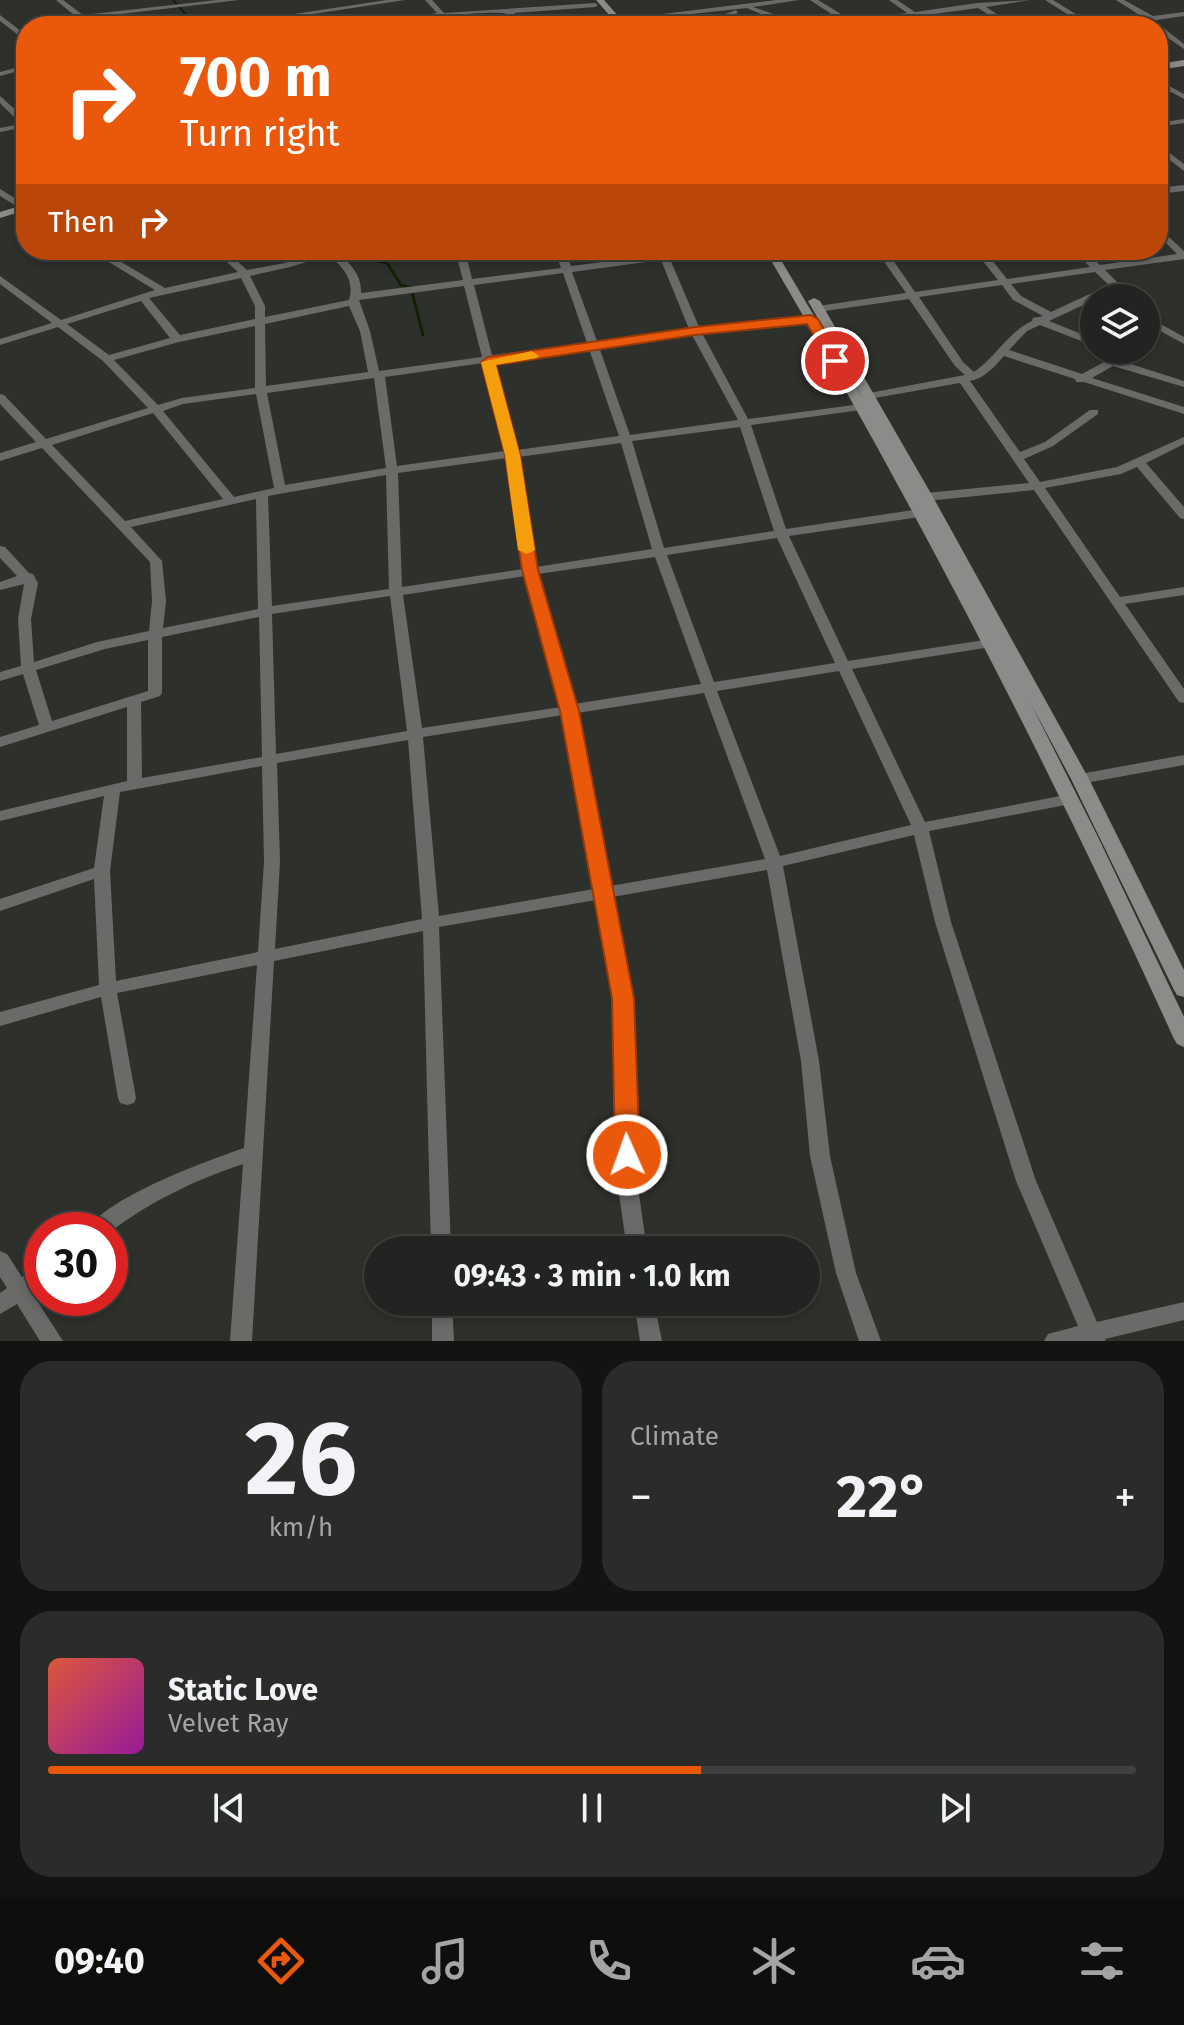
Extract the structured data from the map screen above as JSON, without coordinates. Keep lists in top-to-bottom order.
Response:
{
  "page": {
    "turn": ["700 m", "Turn right"],
    "then": "Then",
    "limit": "30",
    "trip": "09:43 · 3 min · 1.0 km",
    "tile": [
      ["26", "km/h"],
      "Climate"
    ],
    "heat": ["−", "22°", "+"],
    "song": ["Static Love", "Velvet Ray"],
    "tabs": "09:40"
  }
}
